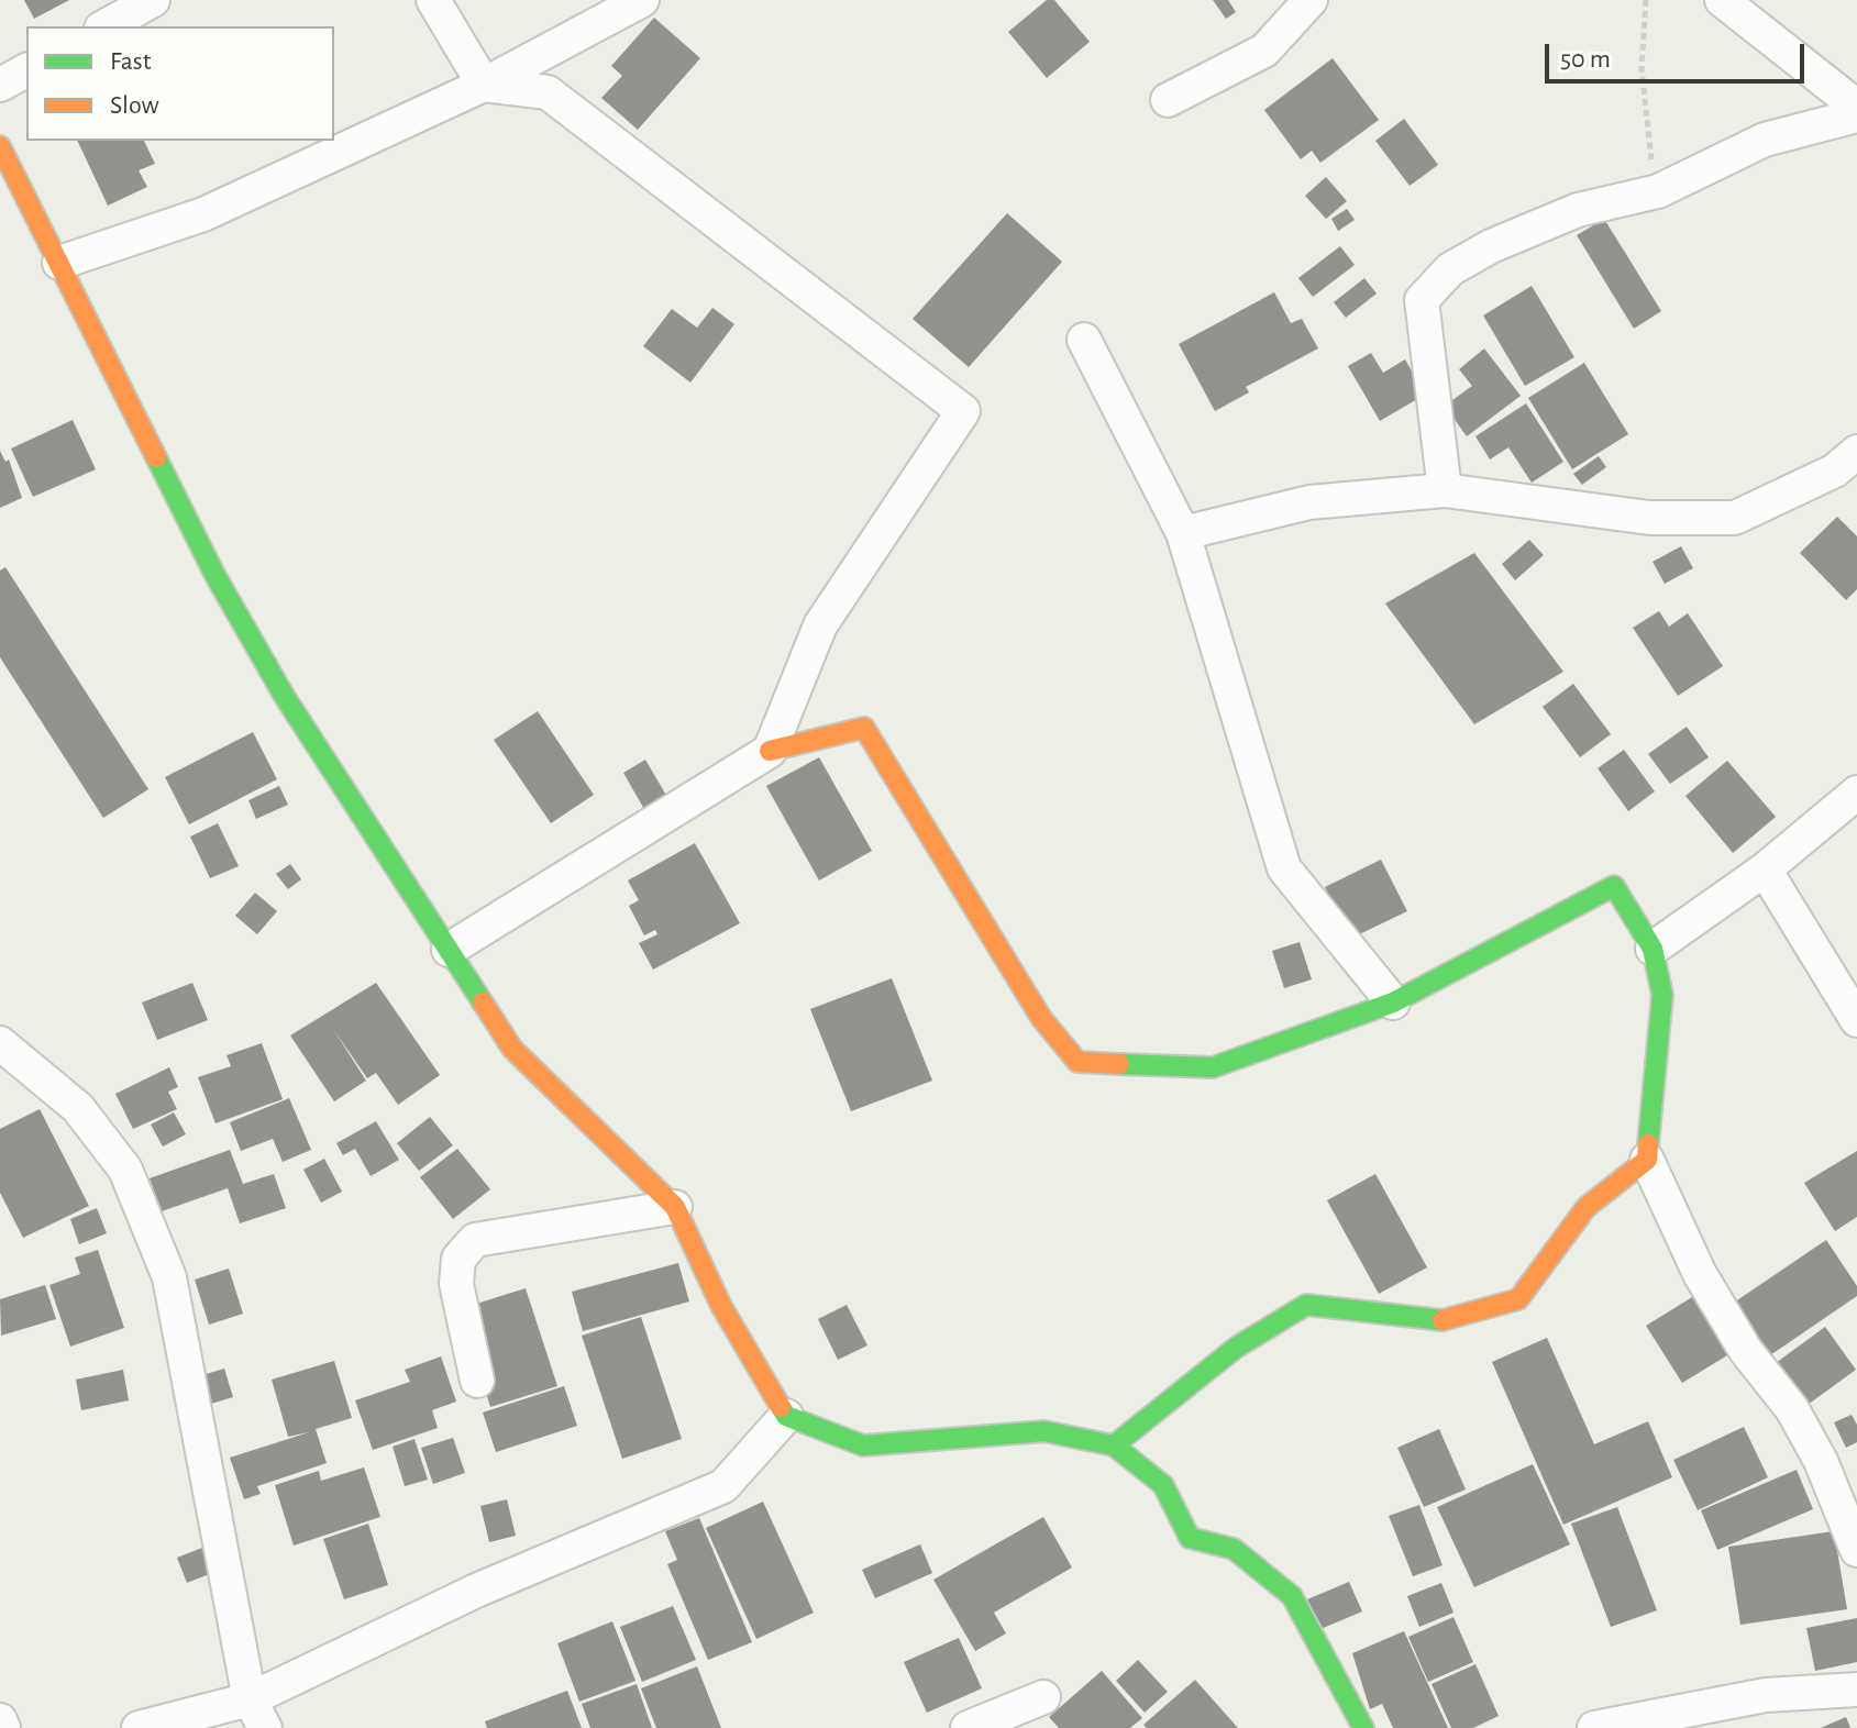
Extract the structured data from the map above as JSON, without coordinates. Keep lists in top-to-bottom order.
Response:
{
  "legend": ["Fast", "Slow"],
  "scale_bar": "50 m"
}
